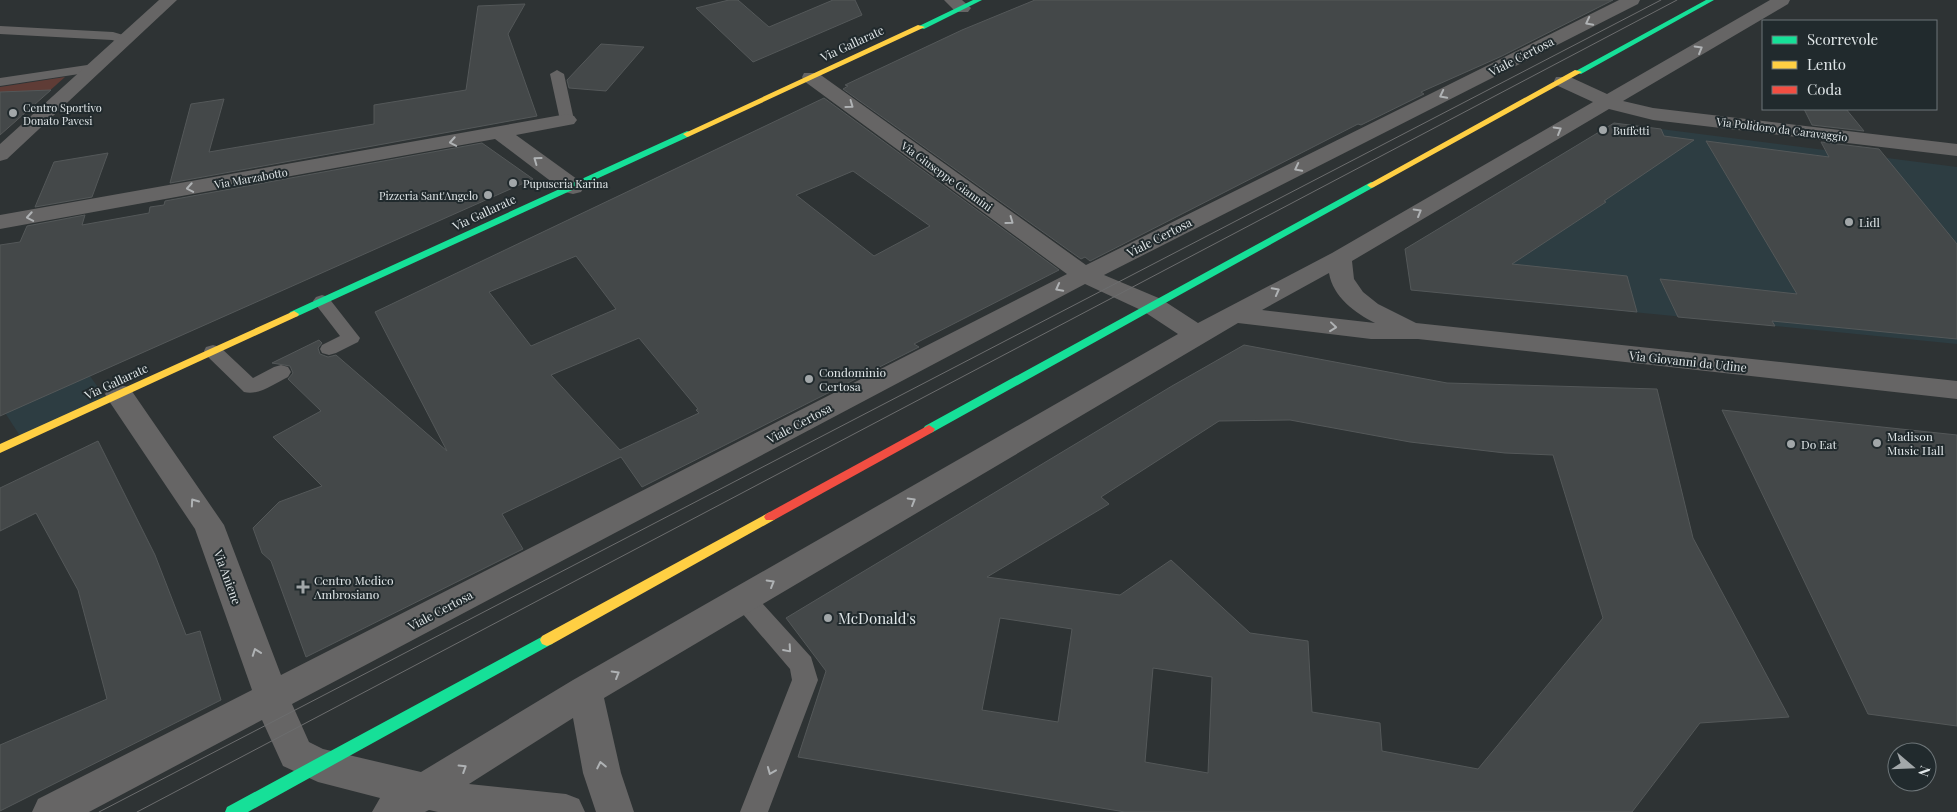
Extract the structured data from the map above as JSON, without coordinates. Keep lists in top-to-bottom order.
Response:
{
  "streets": {
    "main road": ["Via Gallarate"],
    "street": [
      "Viale Certosa",
      "Via Polidoro da Caravaggio",
      "Via Giuseppe Giannini",
      "Via Marzabotto",
      "Via Giovanni da Udine",
      "Via Aniene"
    ]
  },
  "crossings": [
    ["Via Gallarate", "Via Giuseppe Giannini"],
    ["Via Gallarate", "Via Aniene"],
    ["Viale Certosa", "Via Giuseppe Giannini"],
    ["Viale Certosa", "Via Aniene"]
  ],
  "one_way": ["Via Giuseppe Giannini", "Via Marzabotto", "Via Aniene"],
  "places": {
    "other": [
      "Centro Sportivo Donato Pavesi",
      "Buffetti",
      "Pupuseria Karina",
      "Pizzeria Sant'Angelo",
      "Lidl",
      "Condominio Certosa",
      "Madison Music Hall",
      "Do Eat",
      "McDonald's"
    ],
    "health": ["Centro Medico Ambrosiano"]
  },
  "legend": ["Scorrevole", "Lento", "Coda"],
  "north": "right"
}
